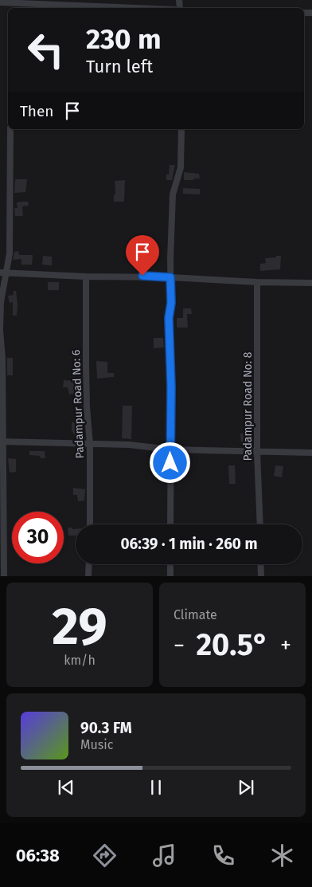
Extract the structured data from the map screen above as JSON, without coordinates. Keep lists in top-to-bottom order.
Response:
{
  "streets": {
    "street": ["Padampur Road No: 6", "Padampur Road No: 8"]
  },
  "page": {
    "turn": ["230 m", "Turn left"],
    "then": "Then",
    "limit": "30",
    "trip": "06:39 · 1 min · 260 m",
    "tile": [
      ["29", "km/h"],
      "Climate"
    ],
    "heat": ["−", "20.5°", "+"],
    "song": ["90.3 FM", "Music"],
    "tabs": "06:38"
  }
}
